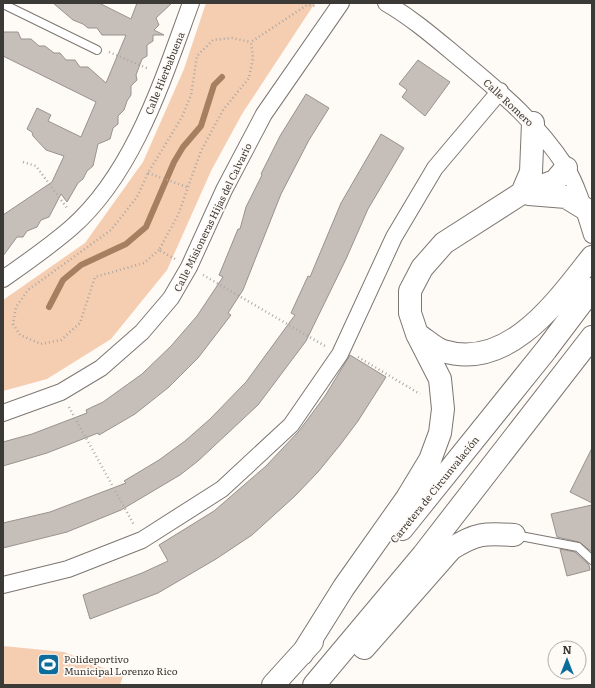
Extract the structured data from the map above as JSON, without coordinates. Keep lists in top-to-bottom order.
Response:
{
  "streets": {
    "main road": ["Carretera de Circunvalación"],
    "street": ["Calle Hierbabuena", "Calle Romero", "Calle Misioneras Hijas del Calvario"]
  },
  "places": {
    "sports": ["Polideportivo Municipal Lorenzo Rico"]
  },
  "north": "top"
}
